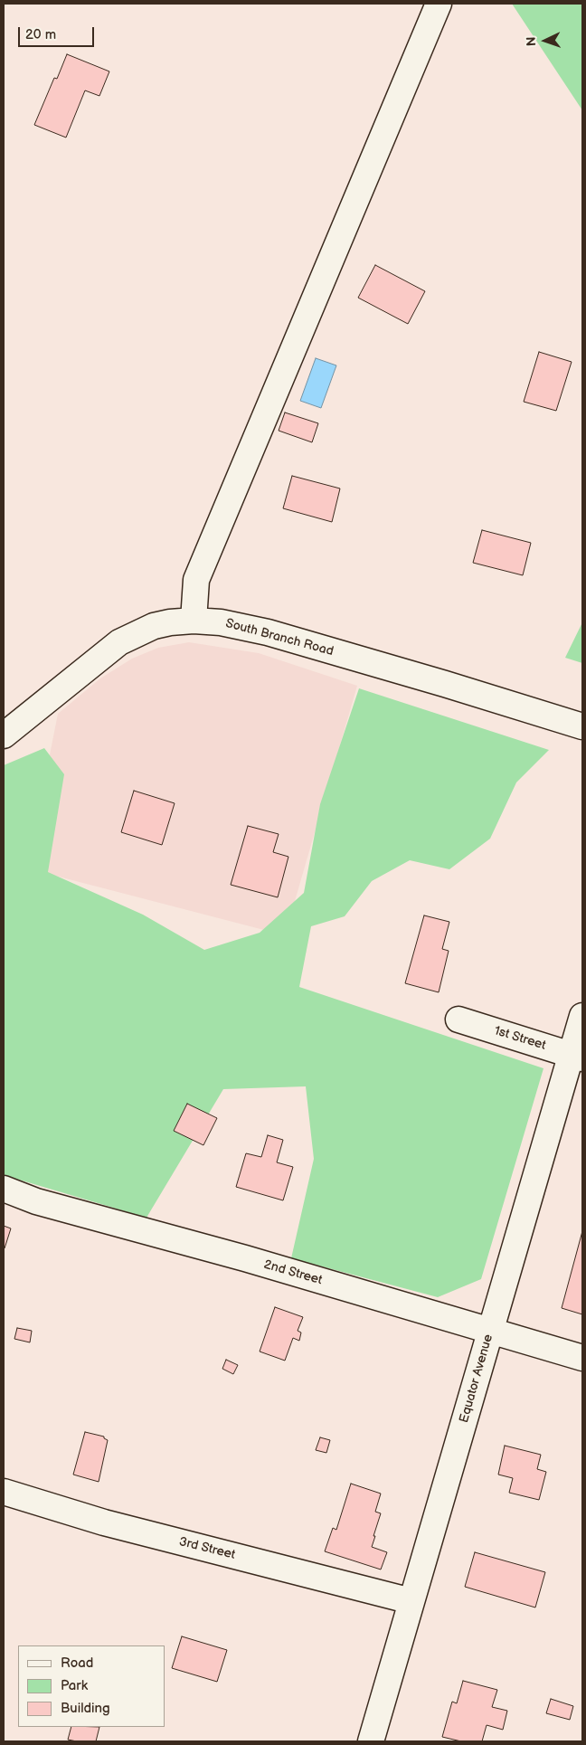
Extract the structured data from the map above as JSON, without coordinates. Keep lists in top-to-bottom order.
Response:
{
  "streets": {
    "street": [
      "South Branch Road",
      "1st Street",
      "2nd Street",
      "Equator Avenue",
      "3rd Street"
    ]
  },
  "crossings": [
    ["1st Street", "Equator Avenue"],
    ["2nd Street", "Equator Avenue"],
    ["Equator Avenue", "3rd Street"]
  ],
  "legend": ["Road", "Park", "Building"],
  "scale_bar": "20 m",
  "north": "left"
}
